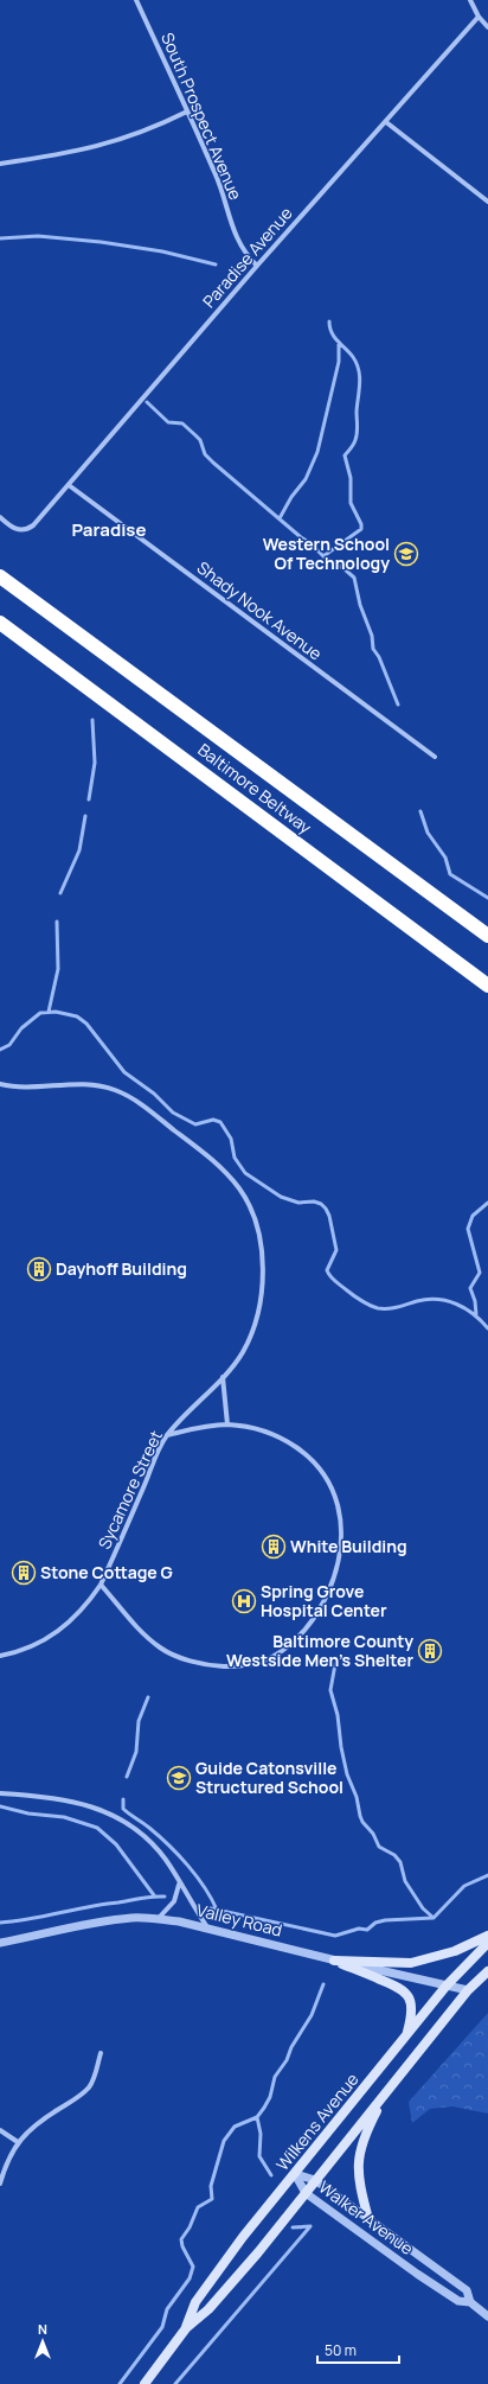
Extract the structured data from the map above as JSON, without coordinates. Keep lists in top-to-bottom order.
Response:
{
  "streets": {
    "highway": ["Baltimore Beltway"],
    "main road": ["Wilkens Avenue"],
    "street": [
      "South Prospect Avenue",
      "Paradise Avenue",
      "Shady Nook Avenue",
      "Sycamore Street",
      "Valley Road",
      "Walker Avenue"
    ]
  },
  "crossings": [
    ["South Prospect Avenue", "Paradise Avenue"],
    ["Paradise Avenue", "Shady Nook Avenue"],
    ["Valley Road", "Wilkens Avenue"],
    ["Wilkens Avenue", "Walker Avenue"]
  ],
  "districts": ["Paradise"],
  "places": {
    "school or university": ["Western School Of Technology", "Guide Catonsville Structured School"],
    "building": [
      "Dayhoff Building",
      "White Building",
      "Stone Cottage G",
      "Baltimore County Westside Men's Shelter"
    ],
    "hospital": ["Spring Grove Hospital Center"]
  },
  "scale_bar": "50 m",
  "north": "top"
}
